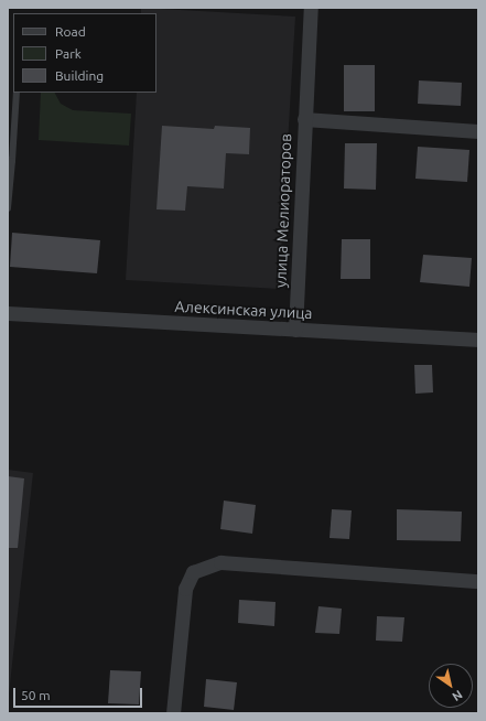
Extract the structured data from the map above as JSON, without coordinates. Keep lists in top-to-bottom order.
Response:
{
  "streets": {
    "street": ["улица Мелиораторов", "Алексинская улица"]
  },
  "crossings": [
    ["улица Мелиораторов", "Алексинская улица"]
  ],
  "legend": ["Road", "Park", "Building"],
  "scale_bar": "50 m",
  "north": "bottom right"
}
